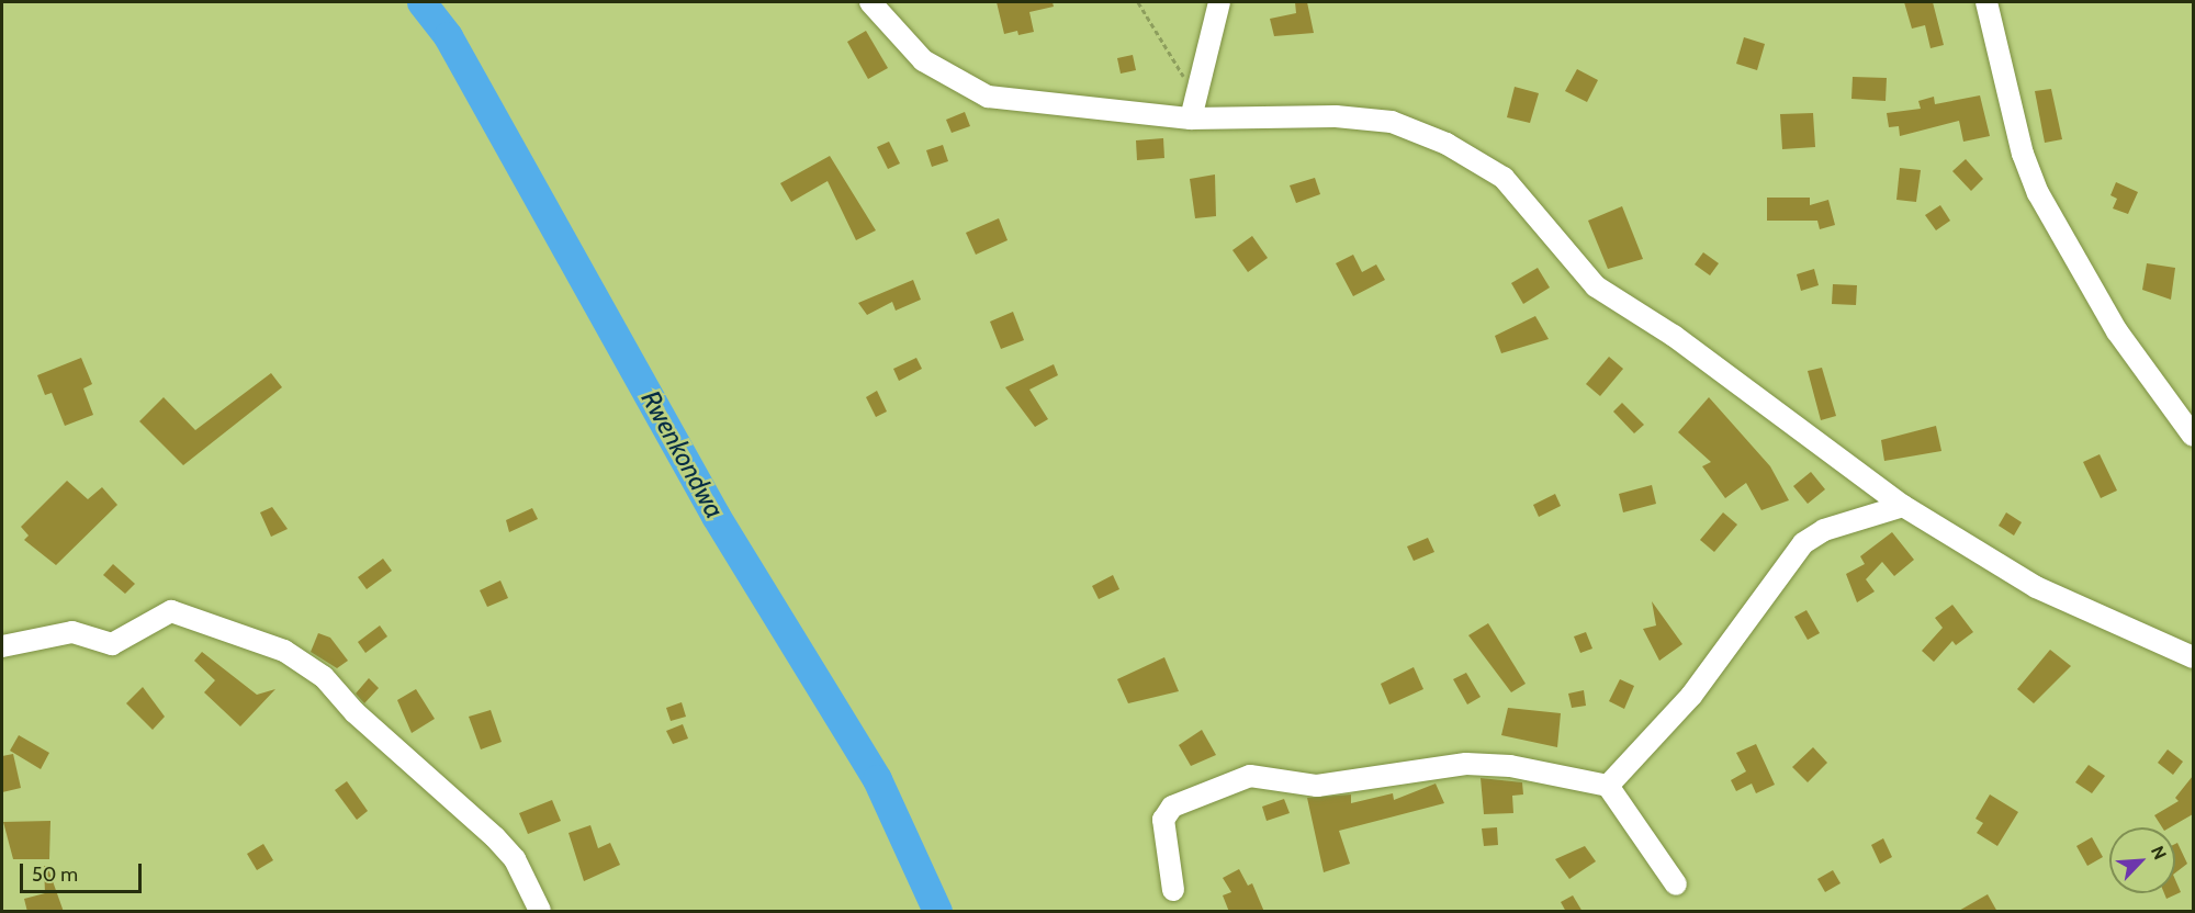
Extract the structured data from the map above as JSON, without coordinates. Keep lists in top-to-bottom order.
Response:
{
  "water": ["Rwenkondwa"],
  "scale_bar": "50 m",
  "north": "top right"
}
